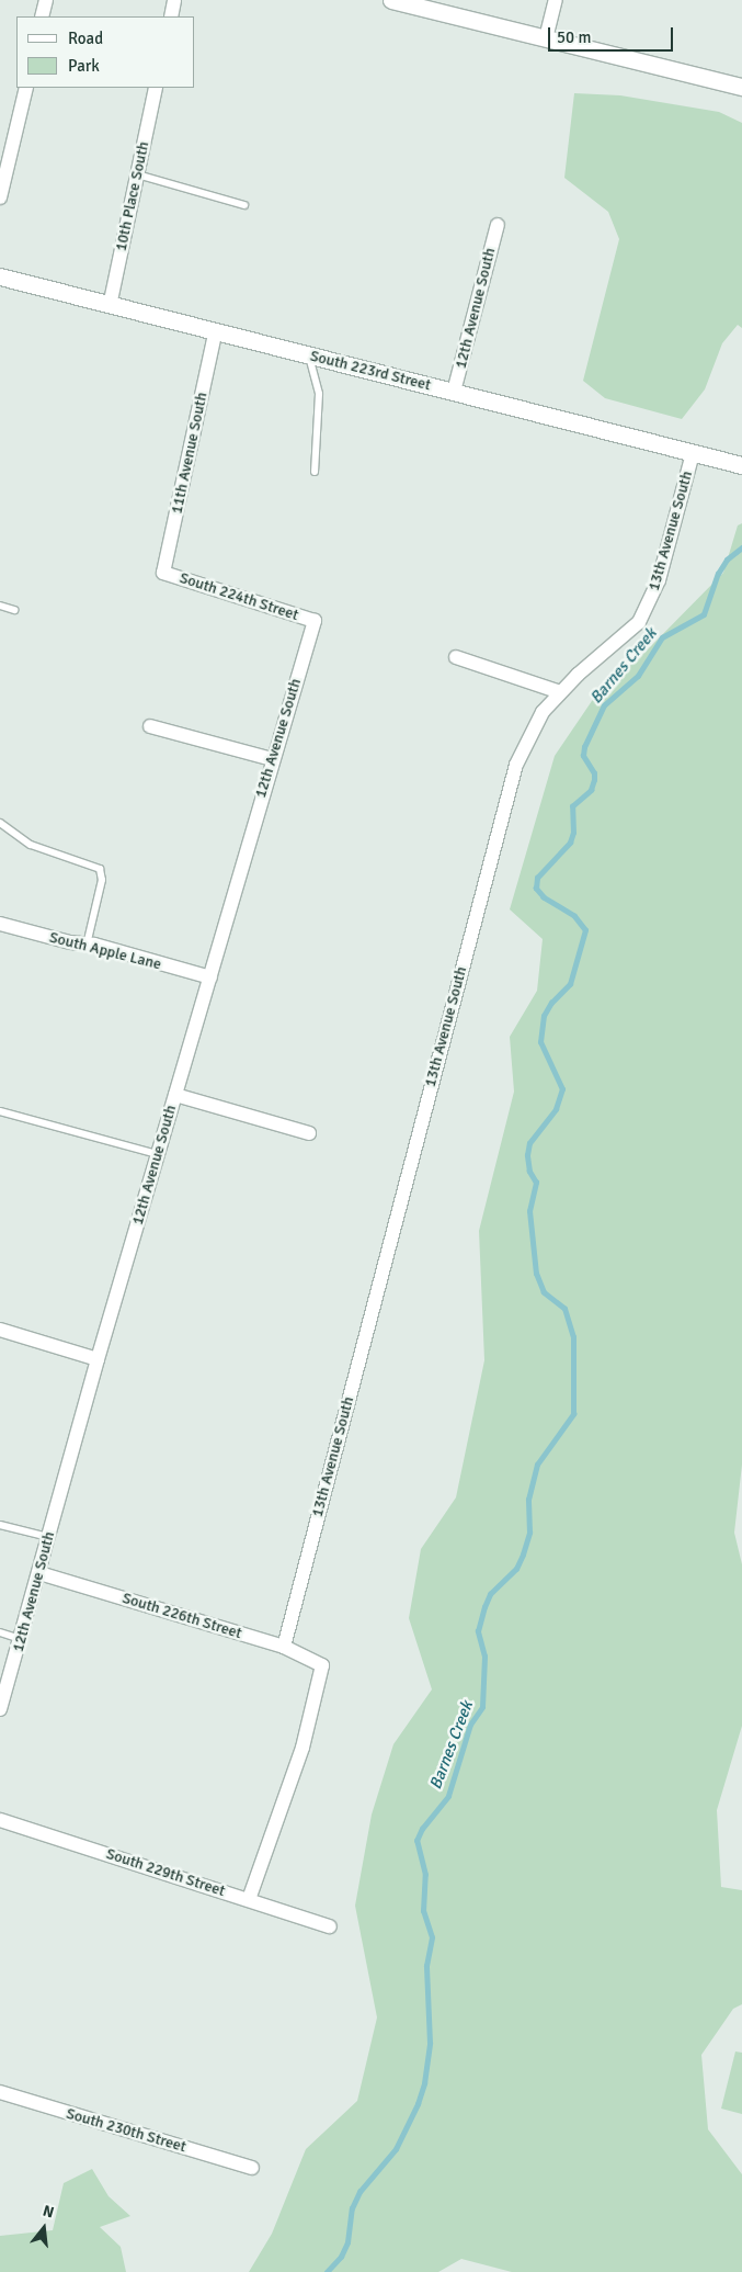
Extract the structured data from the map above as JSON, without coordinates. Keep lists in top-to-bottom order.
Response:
{
  "streets": {
    "street": [
      "10th Place South",
      "12th Avenue South",
      "South 223rd Street",
      "11th Avenue South",
      "13th Avenue South",
      "South 224th Street",
      "South Apple Lane",
      "South 226th Street",
      "South 229th Street",
      "South 230th Street"
    ]
  },
  "crossings": [
    ["10th Place South", "South 223rd Street"],
    ["12th Avenue South", "South 223rd Street"],
    ["12th Avenue South", "South 224th Street"],
    ["12th Avenue South", "South Apple Lane"],
    ["12th Avenue South", "South 226th Street"],
    ["South 223rd Street", "11th Avenue South"],
    ["South 223rd Street", "13th Avenue South"],
    ["11th Avenue South", "South 224th Street"],
    ["13th Avenue South", "South 226th Street"],
    ["South 226th Street", "South 229th Street"]
  ],
  "water": ["Barnes Creek"],
  "legend": ["Road", "Park"],
  "scale_bar": "50 m",
  "north": "top"
}
